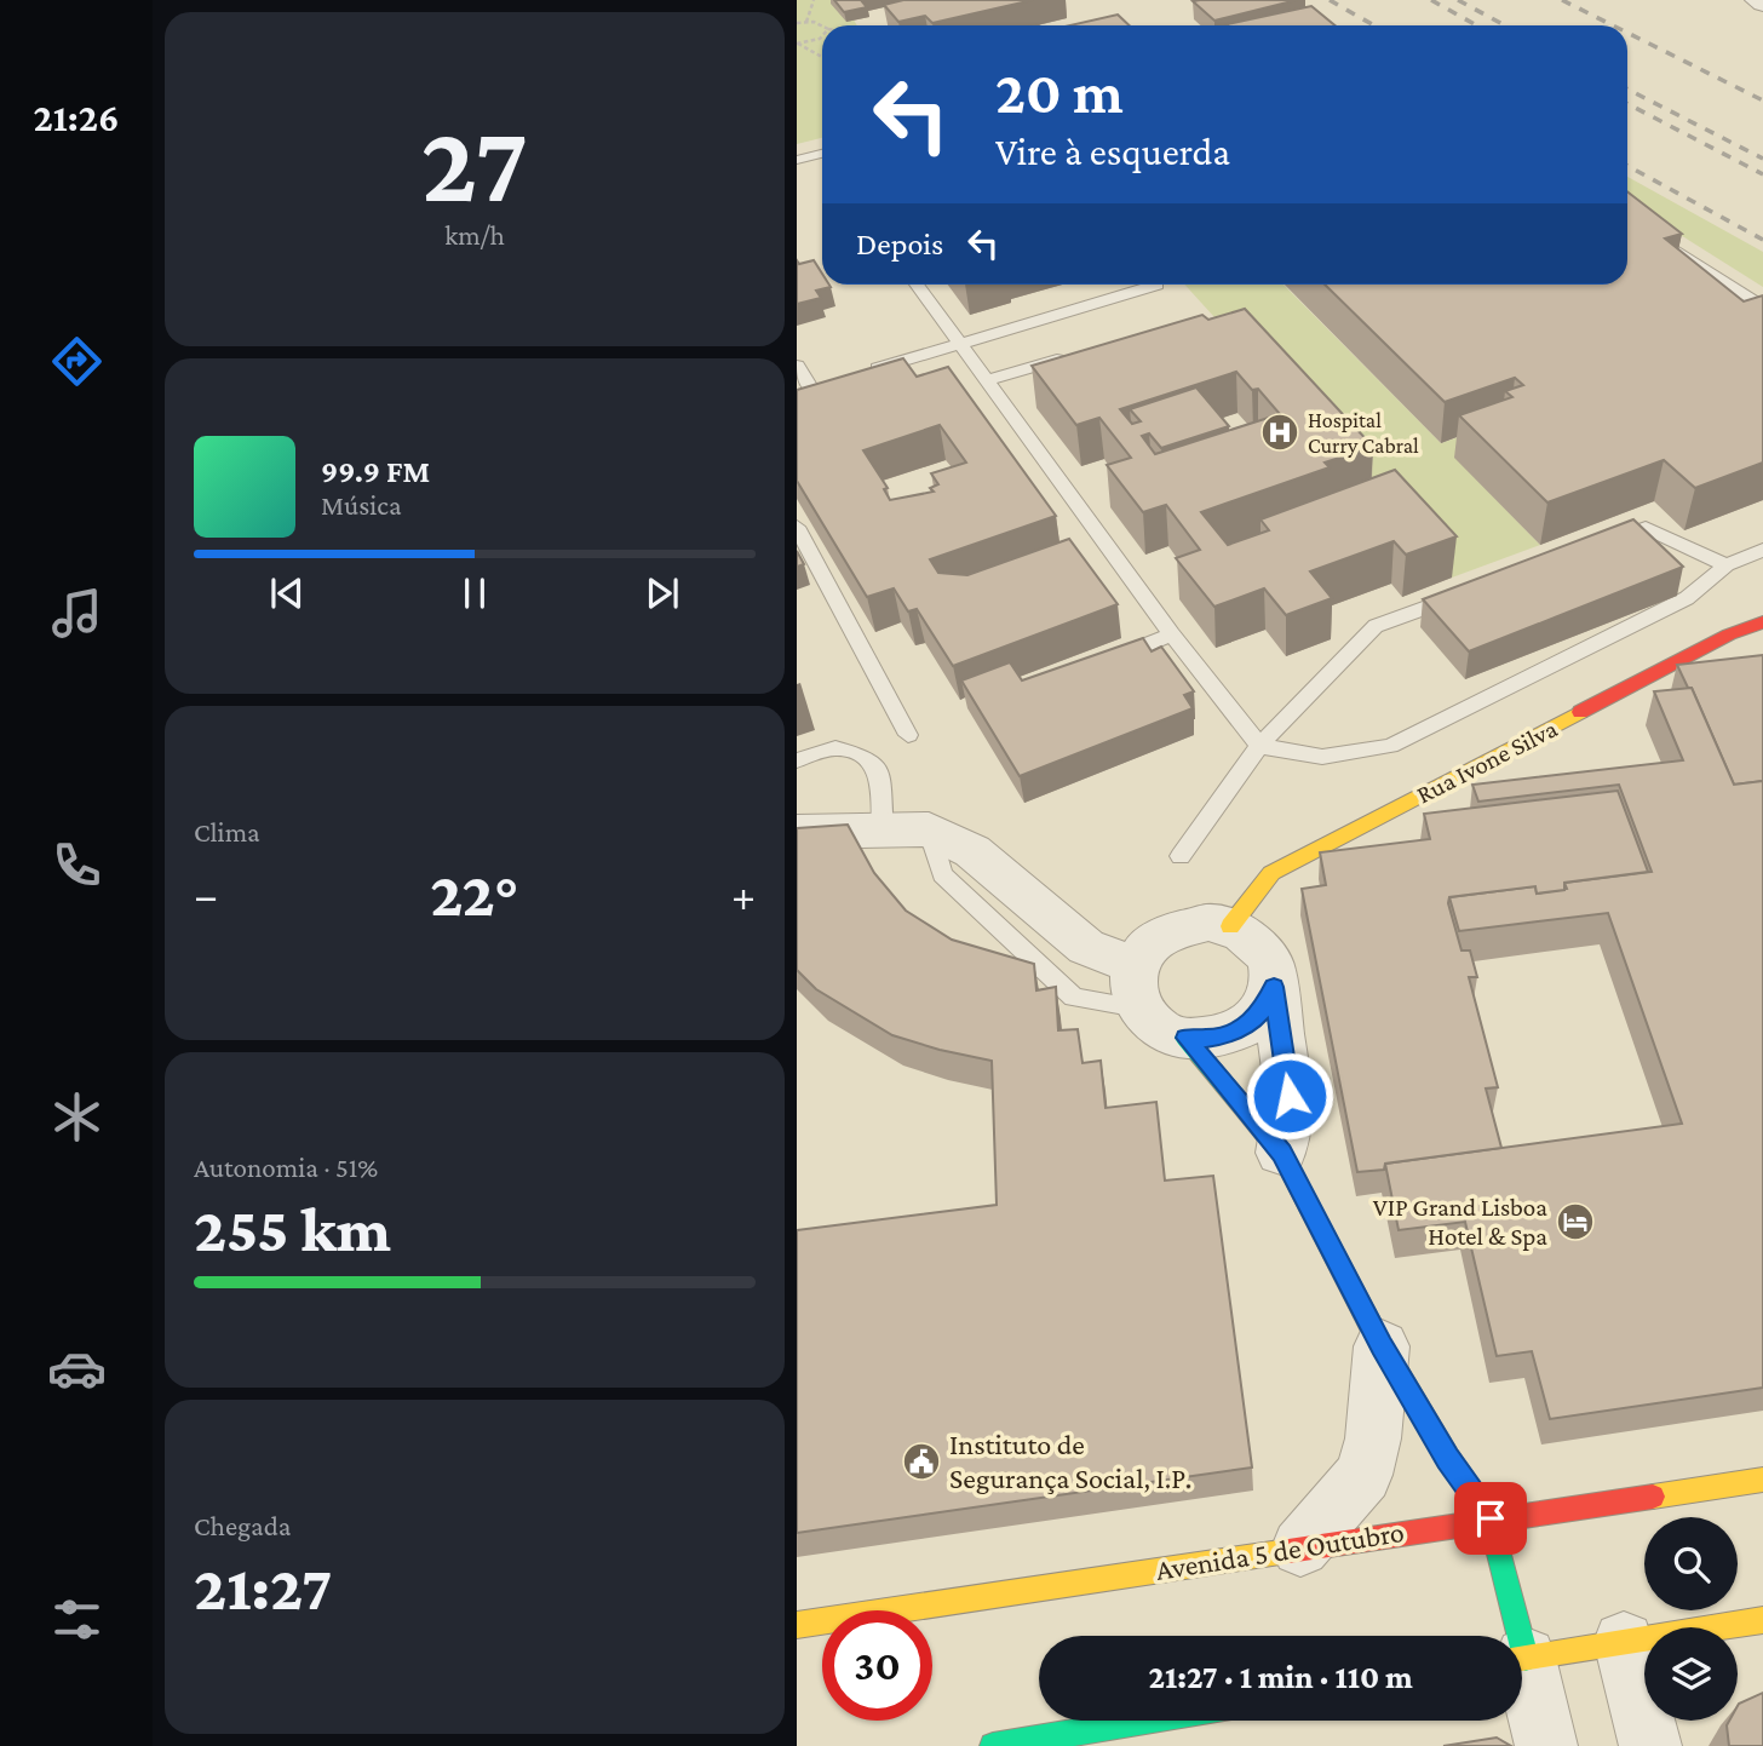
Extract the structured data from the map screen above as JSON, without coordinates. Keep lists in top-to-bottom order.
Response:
{
  "streets": {
    "street": ["Rua Ivone Silva", "Avenida 5 de Outubro"]
  },
  "places": {
    "hospital": ["Hospital Curry Cabral"],
    "hotel": ["VIP Grand Lisboa Hotel & Spa"],
    "public building": ["Instituto de Segurança Social, I.P."]
  },
  "page": {
    "tabs": "21:26",
    "tile": [
      ["27", "km/h"],
      "Clima",
      ["Autonomia · 51%", "255 km"],
      ["Chegada", "21:27"]
    ],
    "turn": ["20 m", "Vire à esquerda"],
    "then": "Depois",
    "song": ["99.9 FM", "Música"],
    "heat": ["−", "22°", "+"],
    "limit": "30",
    "trip": "21:27 · 1 min · 110 m"
  }
}
